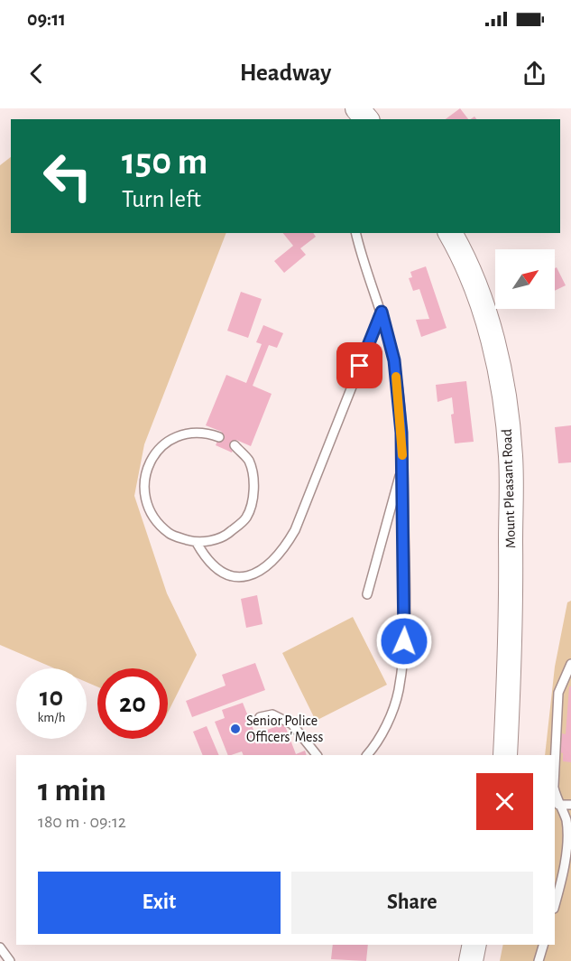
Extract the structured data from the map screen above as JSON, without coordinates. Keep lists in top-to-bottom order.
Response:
{
  "streets": {
    "street": ["Mount Pleasant Road"]
  },
  "places": ["Senior Police Officers' Mess"],
  "north": "top right",
  "page": {
    "status": "09:11",
    "header": "Headway",
    "turn": ["150 m", "Turn left"],
    "speed": "10 km/h",
    "limit": "20",
    "heading": ["1 min", "180 m · 09:12"],
    "buttons": ["Exit", "Share"]
  }
}
